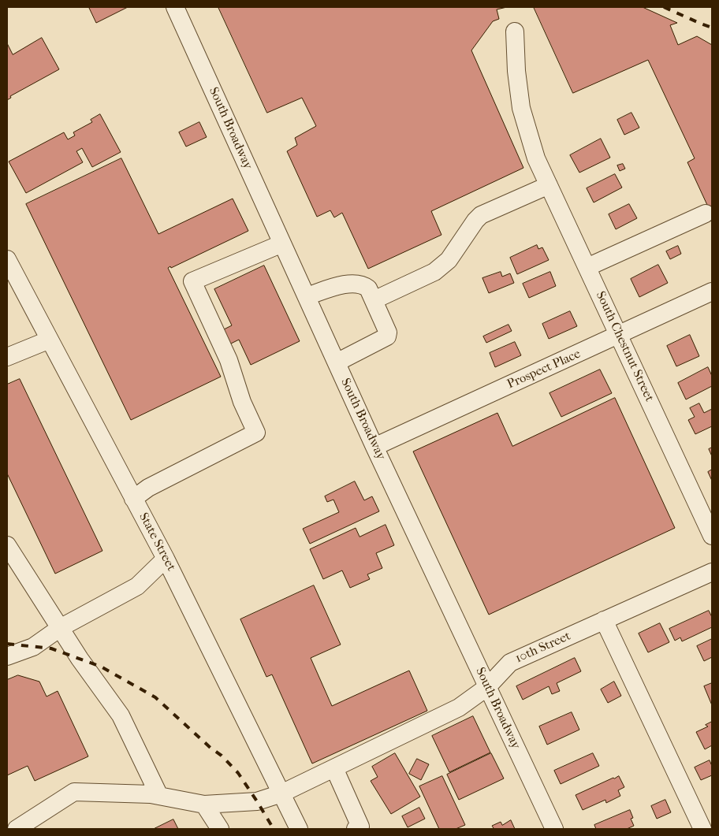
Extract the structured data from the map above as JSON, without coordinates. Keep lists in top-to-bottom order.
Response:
{
  "streets": {
    "street": [
      "South Broadway",
      "South Chestnut Street",
      "Prospect Place",
      "State Street",
      "10th Street"
    ]
  },
  "crossings": [
    ["South Broadway", "Prospect Place"],
    ["South Broadway", "10th Street"],
    ["South Chestnut Street", "Prospect Place"],
    ["State Street", "10th Street"]
  ]
}
